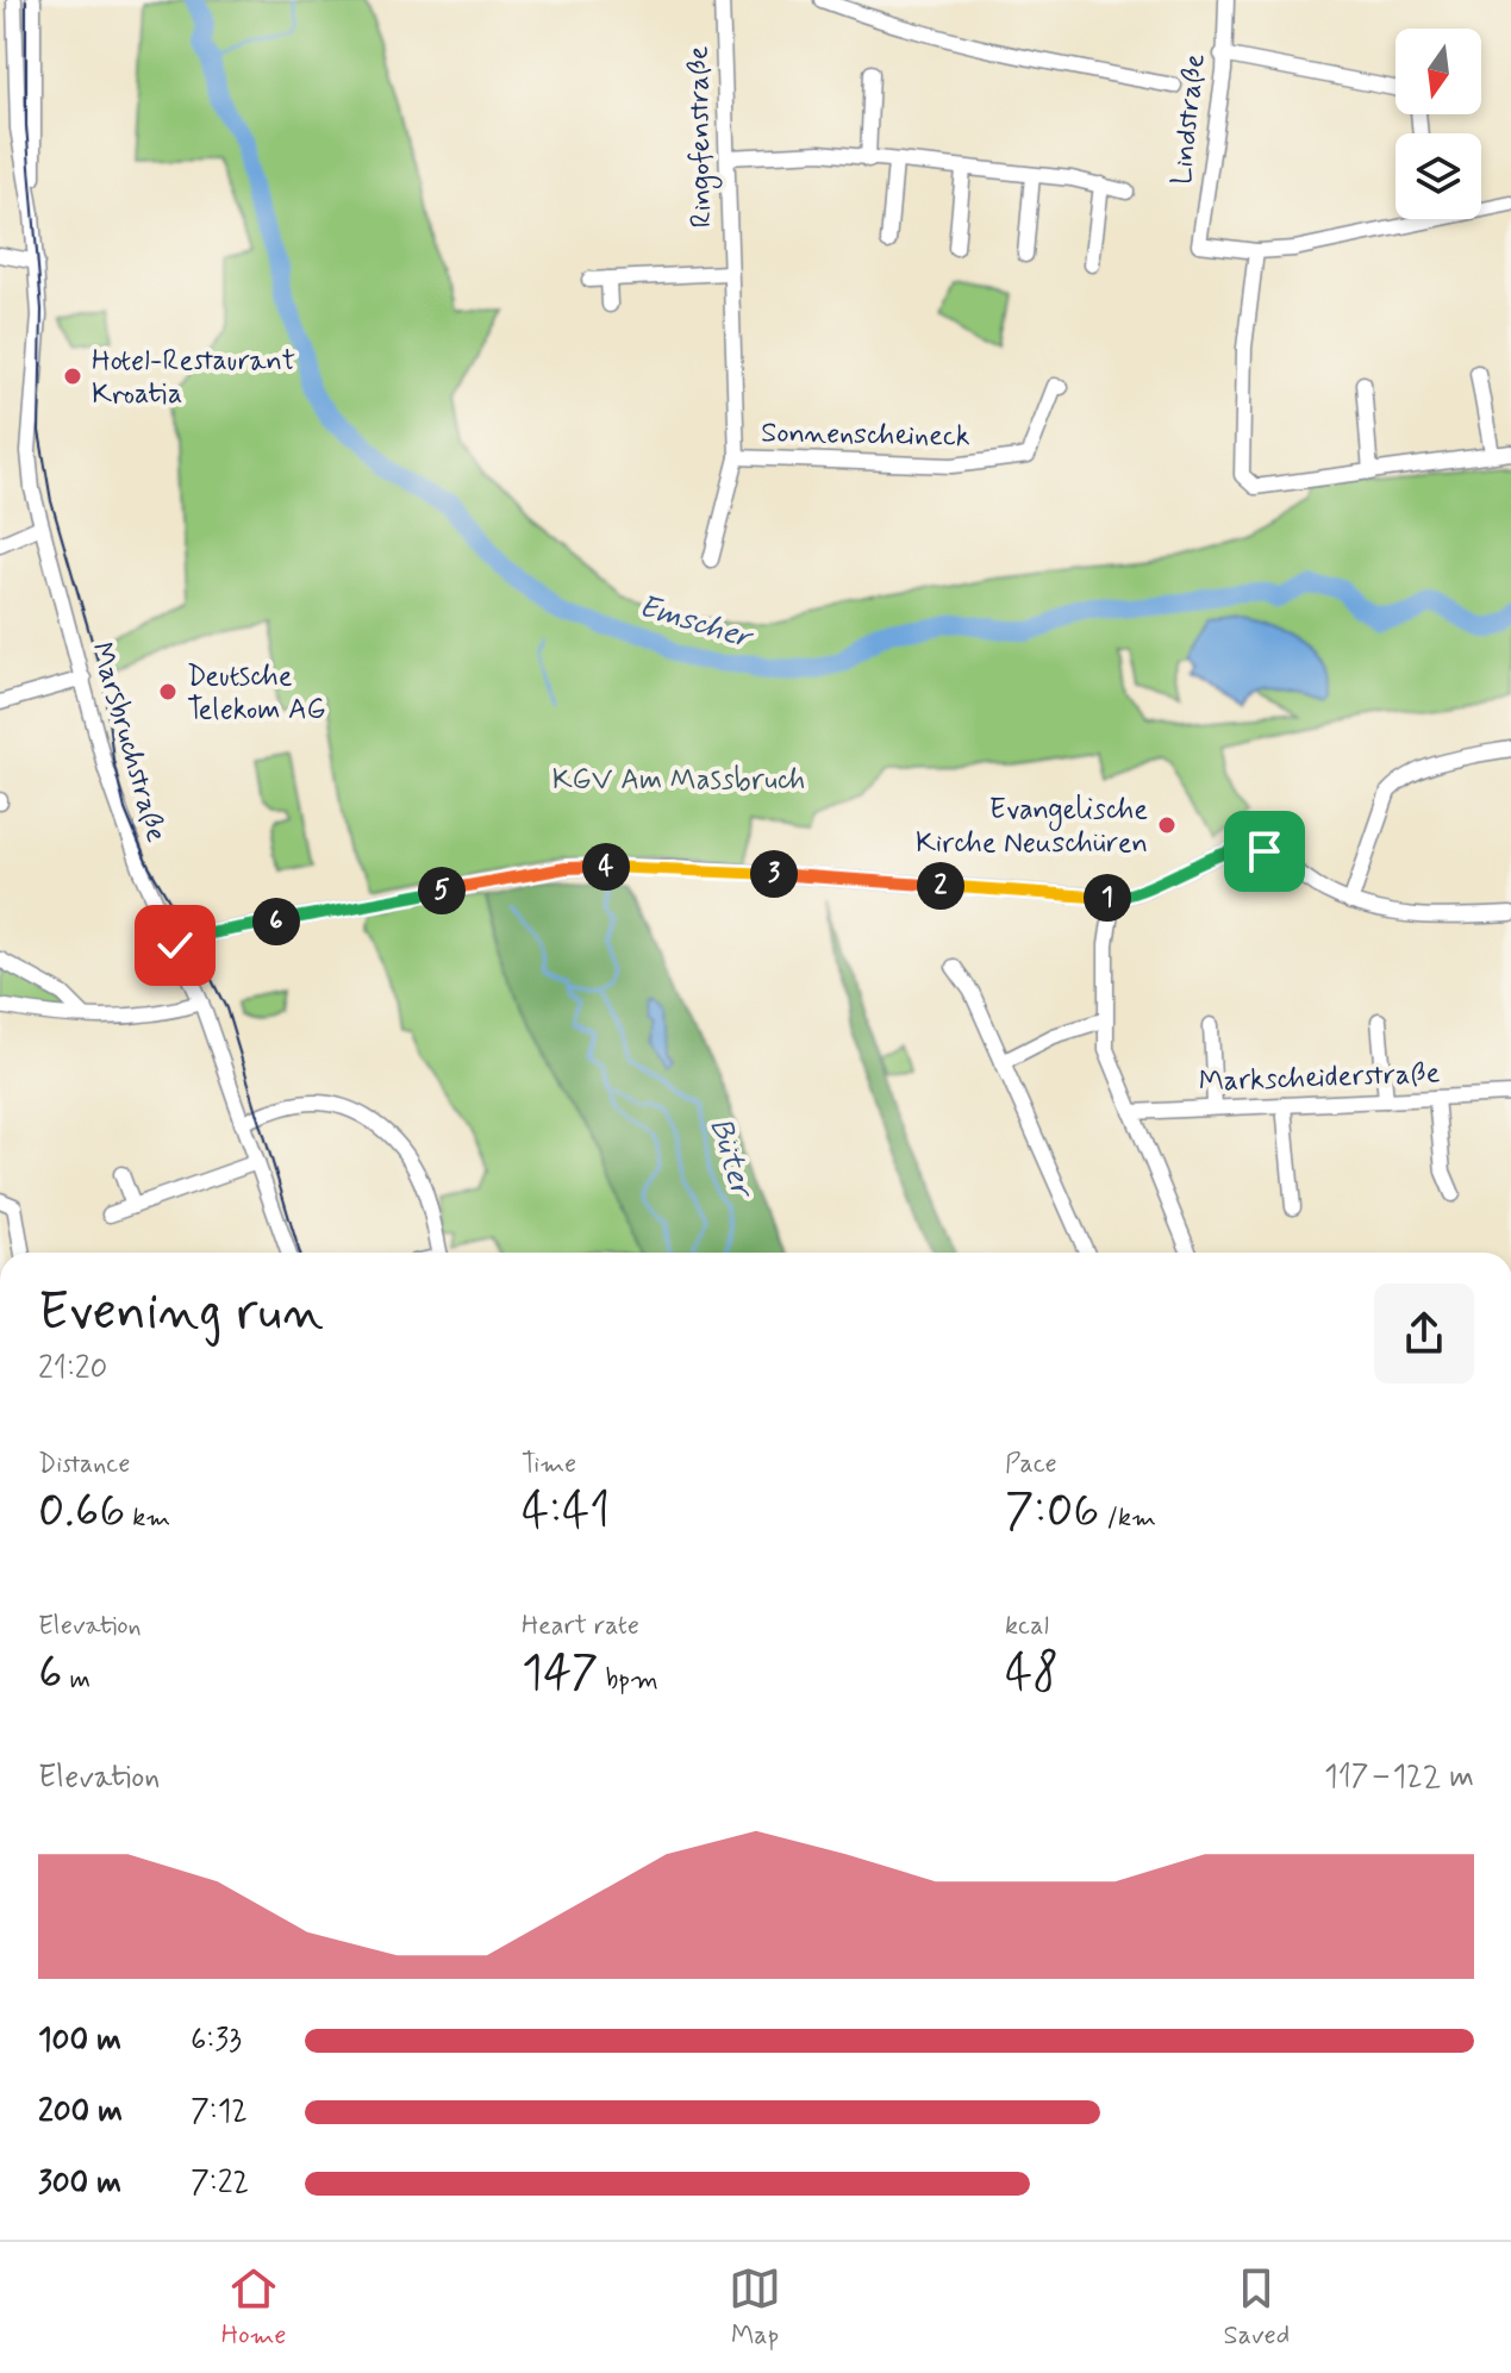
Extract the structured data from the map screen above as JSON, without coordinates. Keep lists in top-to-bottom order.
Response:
{
  "streets": {
    "street": [
      "Lindstraße",
      "Ringofenstraße",
      "Sonnenscheineck",
      "Marsbruchstraße",
      "Markscheiderstraße"
    ]
  },
  "crossings": [
    ["Ringofenstraße", "Sonnenscheineck"]
  ],
  "water": ["Emscher", "Büter"],
  "parks": ["KGV Am Massbruch"],
  "places": ["Hotel-Restaurant Kroatia", "Deutsche Telekom AG", "Evangelische Kirche Neuschüren"],
  "north": "bottom",
  "page": {
    "pins": [
      "4",
      "3",
      "2",
      "5",
      "1",
      "6"
    ],
    "heading": ["Evening run", "21:20"],
    "stats": [
      ["Distance", "0.66 km"],
      ["Time", "4:41"],
      ["Pace", "7:06 /km"],
      ["Elevation", "6 m"],
      ["Heart rate", "147 bpm"],
      ["kcal", "48"]
    ],
    "chart": ["Elevation", "117–122 m"],
    "list": [
      {
        "name": "100 m",
        "note": "6:33"
      },
      {
        "name": "200 m",
        "note": "7:12"
      },
      {
        "name": "300 m",
        "note": "7:22"
      }
    ],
    "tabs": ["Home", "Map", "Saved"]
  }
}
